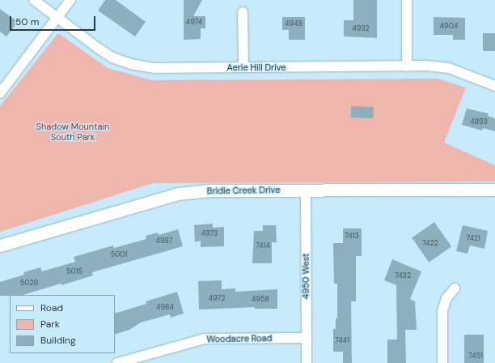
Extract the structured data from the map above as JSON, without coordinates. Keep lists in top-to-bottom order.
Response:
{
  "streets": {
    "street": [
      "Aerie Hill Drive",
      "Bridle Creek Drive",
      "4950 West",
      "Woodacre Road"
    ]
  },
  "crossings": [
    ["Bridle Creek Drive", "4950 West"],
    ["4950 West", "Woodacre Road"]
  ],
  "parks": ["Shadow Mountain South Park"],
  "house_numbers": [
    "4974",
    "4948",
    "4904",
    "4932",
    "4893",
    "4973",
    "7413",
    "7421",
    "4987",
    "7422",
    "7414",
    "5001",
    "5015",
    "7432",
    "5029",
    "4972",
    "4958",
    "4984",
    "7441",
    "7451"
  ],
  "legend": ["Road", "Park", "Building"],
  "scale_bar": "50 m"
}
